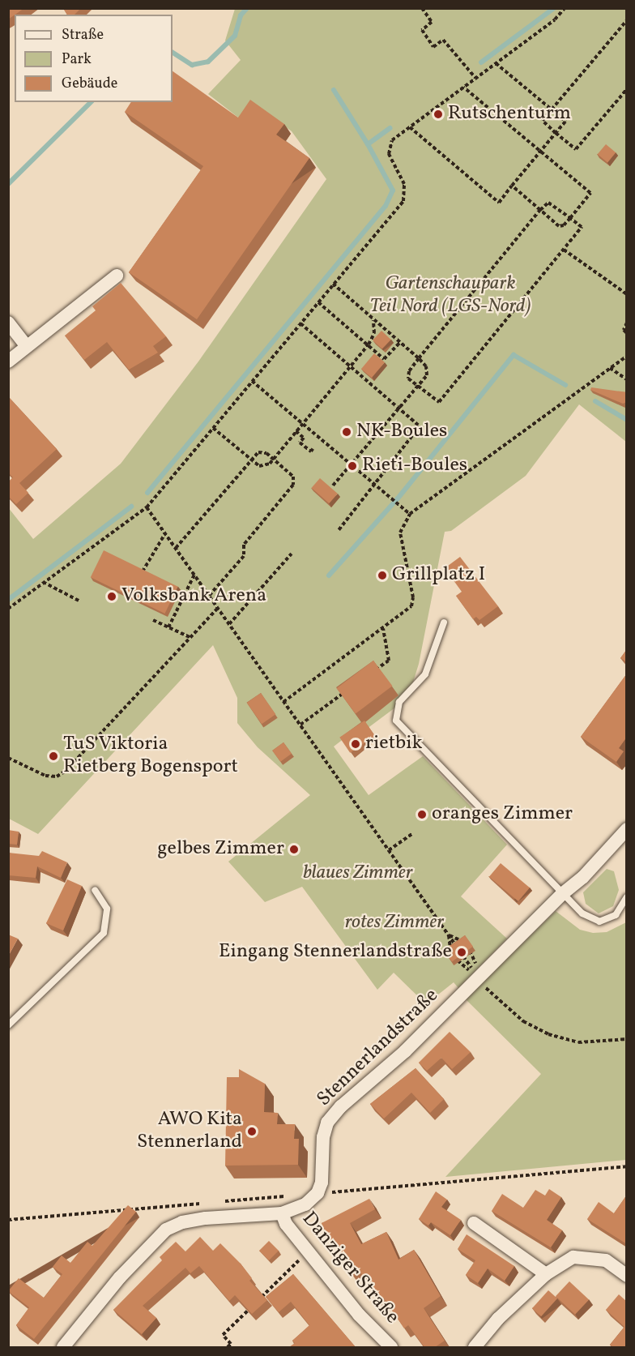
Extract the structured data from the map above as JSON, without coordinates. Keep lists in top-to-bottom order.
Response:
{
  "streets": {
    "street": ["Stennerlandstraße", "Danziger Straße"]
  },
  "parks": ["Gartenschaupark Teil Nord (LGS-Nord)", "blaues Zimmer", "rotes Zimmer"],
  "places": [
    "Rutschenturm",
    "NK-Boules",
    "Rieti-Boules",
    "Grillplatz I",
    "Volksbank Arena",
    "rietbik",
    "TuS Viktoria Rietberg Bogensport",
    "oranges Zimmer",
    "gelbes Zimmer",
    "Eingang Stennerlandstraße",
    "AWO Kita Stennerland"
  ],
  "legend": ["Straße", "Park", "Gebäude"]
}
